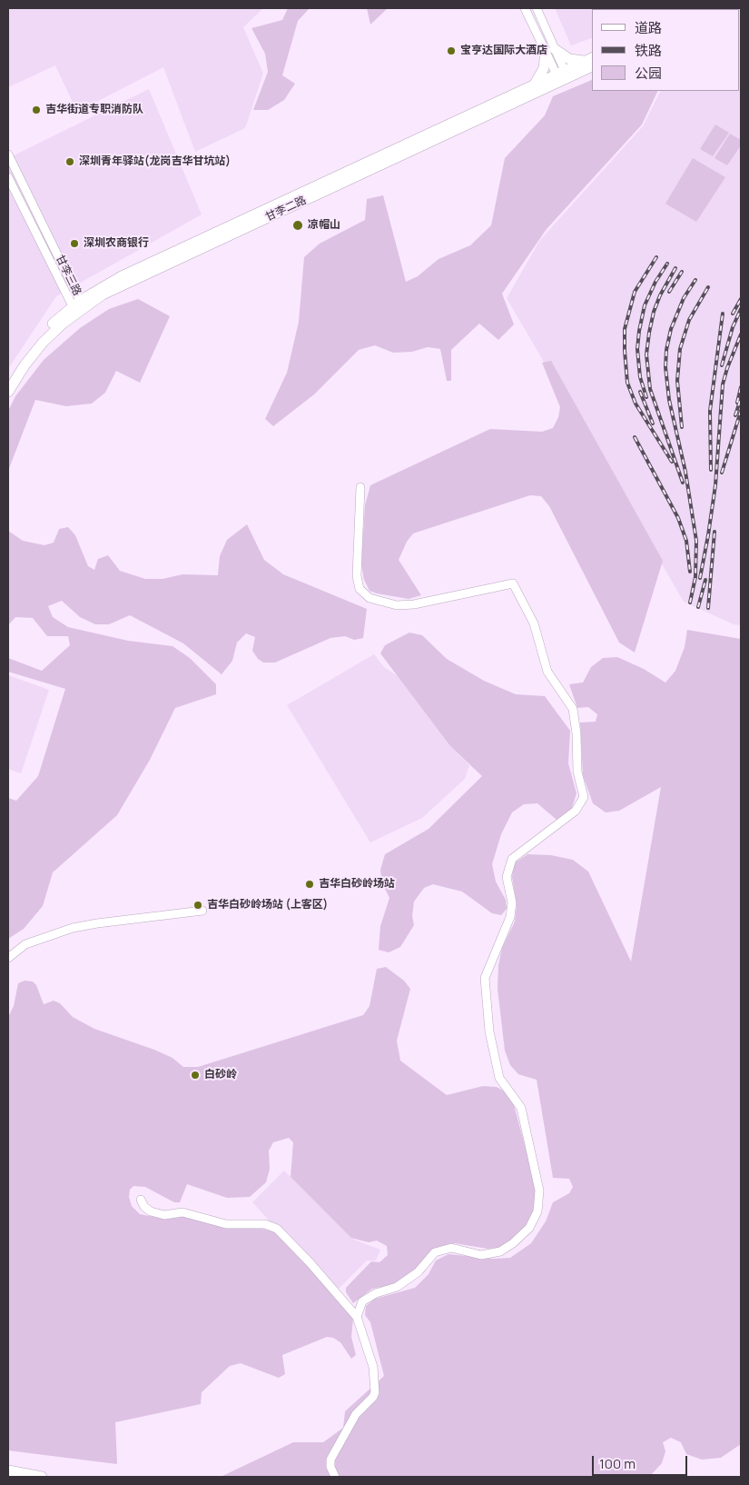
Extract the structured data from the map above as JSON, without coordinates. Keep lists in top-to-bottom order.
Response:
{
  "streets": {
    "main road": ["甘李二路"],
    "street": ["甘李三路"]
  },
  "crossings": [
    ["甘李二路", "甘李三路"]
  ],
  "places": [
    "宝亨达国际大酒店",
    "吉华街道专职消防队",
    "深圳青年驿站(龙岗吉华甘坑站)",
    "凉帽山",
    "深圳农商银行",
    "吉华白砂岭场站",
    "吉华白砂岭场站 (上客区)",
    "白砂岭"
  ],
  "legend": ["道路", "铁路", "公园"],
  "scale_bar": "100 m"
}
